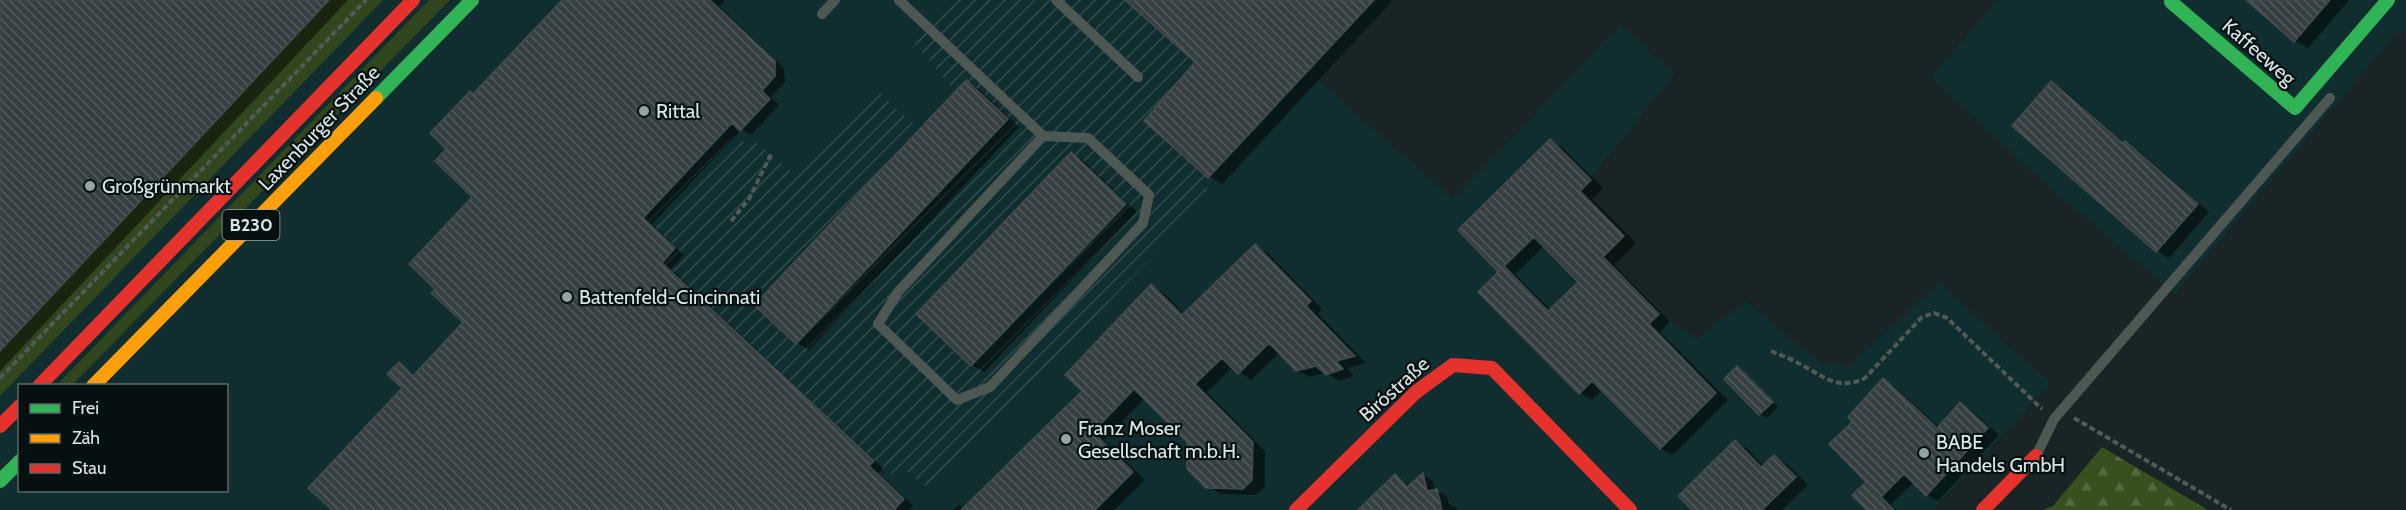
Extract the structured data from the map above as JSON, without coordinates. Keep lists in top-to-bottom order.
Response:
{
  "streets": {
    "main road": [
      "Kaffeeweg",
      "Laxenburger Straße",
      "B230",
      "Biróstraße"
    ]
  },
  "places": [
    "Rittal",
    "Großgrünmarkt",
    "Battenfeld-Cincinnati",
    "Franz Moser Gesellschaft m.b.H.",
    "BABE Handels GmbH"
  ],
  "legend": ["Frei", "Zäh", "Stau"]
}
